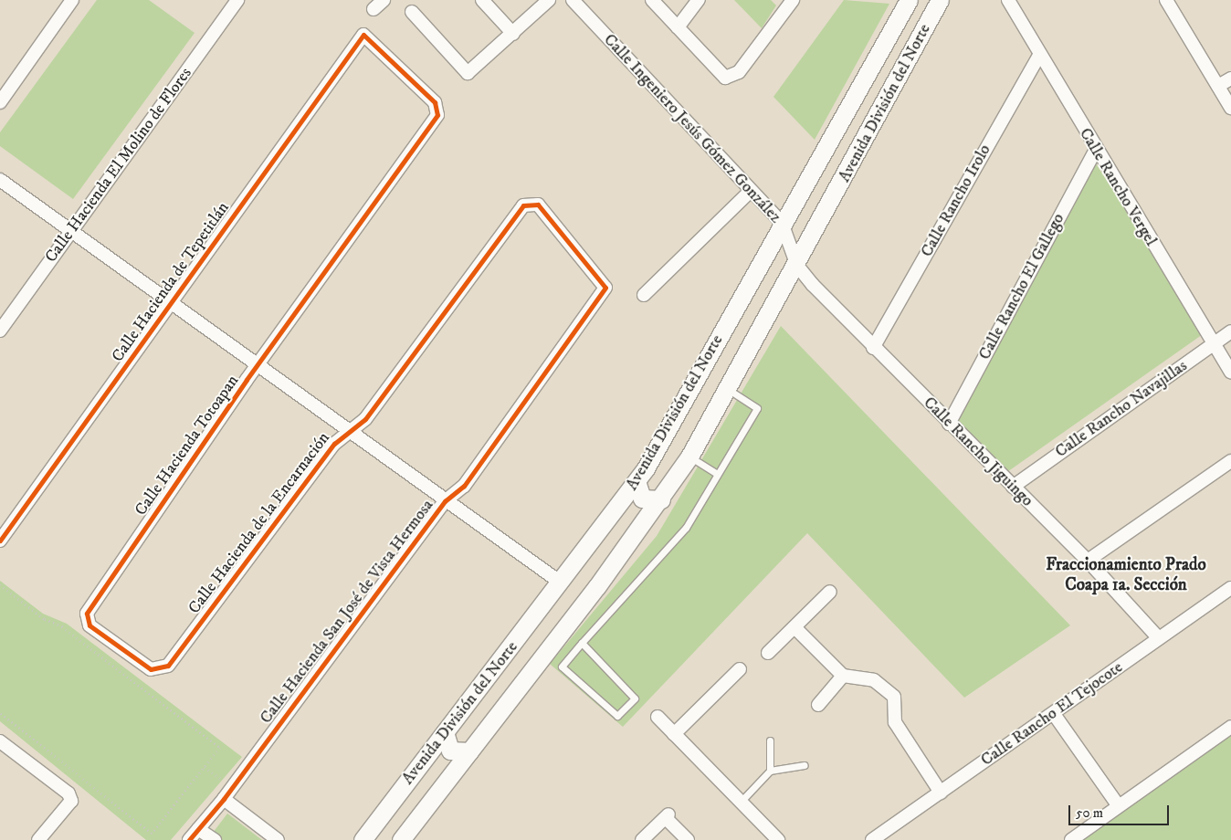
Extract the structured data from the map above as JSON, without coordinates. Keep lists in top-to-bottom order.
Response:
{
  "streets": {
    "main road": ["Avenida División del Norte"],
    "street": [
      "Calle Ingeniero Jesús Gómez González",
      "Calle Hacienda El Molino de Flores",
      "Calle Rancho Vergel",
      "Calle Rancho Irolo",
      "Calle Hacienda de Tepetitlán",
      "Calle Rancho El Gallego",
      "Calle Rancho Navajillas",
      "Calle Hacienda Totoapan",
      "Calle Rancho Jiguingo",
      "Calle Hacienda de la Encarnación",
      "Calle Hacienda San José de Vista Hermosa",
      "Calle Rancho El Tejocote"
    ]
  },
  "crossings": [
    ["Avenida División del Norte", "Calle Ingeniero Jesús Gómez González"],
    ["Avenida División del Norte", "Calle Rancho Jiguingo"],
    ["Calle Ingeniero Jesús Gómez González", "Calle Rancho Jiguingo"],
    ["Calle Rancho Vergel", "Calle Rancho Irolo"],
    ["Calle Rancho Vergel", "Calle Rancho El Gallego"],
    ["Calle Rancho Vergel", "Calle Rancho Navajillas"],
    ["Calle Rancho Irolo", "Calle Rancho Jiguingo"],
    ["Calle Hacienda de Tepetitlán", "Calle Hacienda Totoapan"],
    ["Calle Rancho El Gallego", "Calle Rancho Jiguingo"],
    ["Calle Rancho Navajillas", "Calle Rancho Jiguingo"],
    ["Calle Hacienda Totoapan", "Calle Hacienda de la Encarnación"],
    ["Calle Rancho Jiguingo", "Calle Rancho El Tejocote"],
    ["Calle Hacienda de la Encarnación", "Calle Hacienda San José de Vista Hermosa"]
  ],
  "districts": ["Fraccionamiento Prado Coapa 1a. Sección"],
  "scale_bar": "50 m"
}
